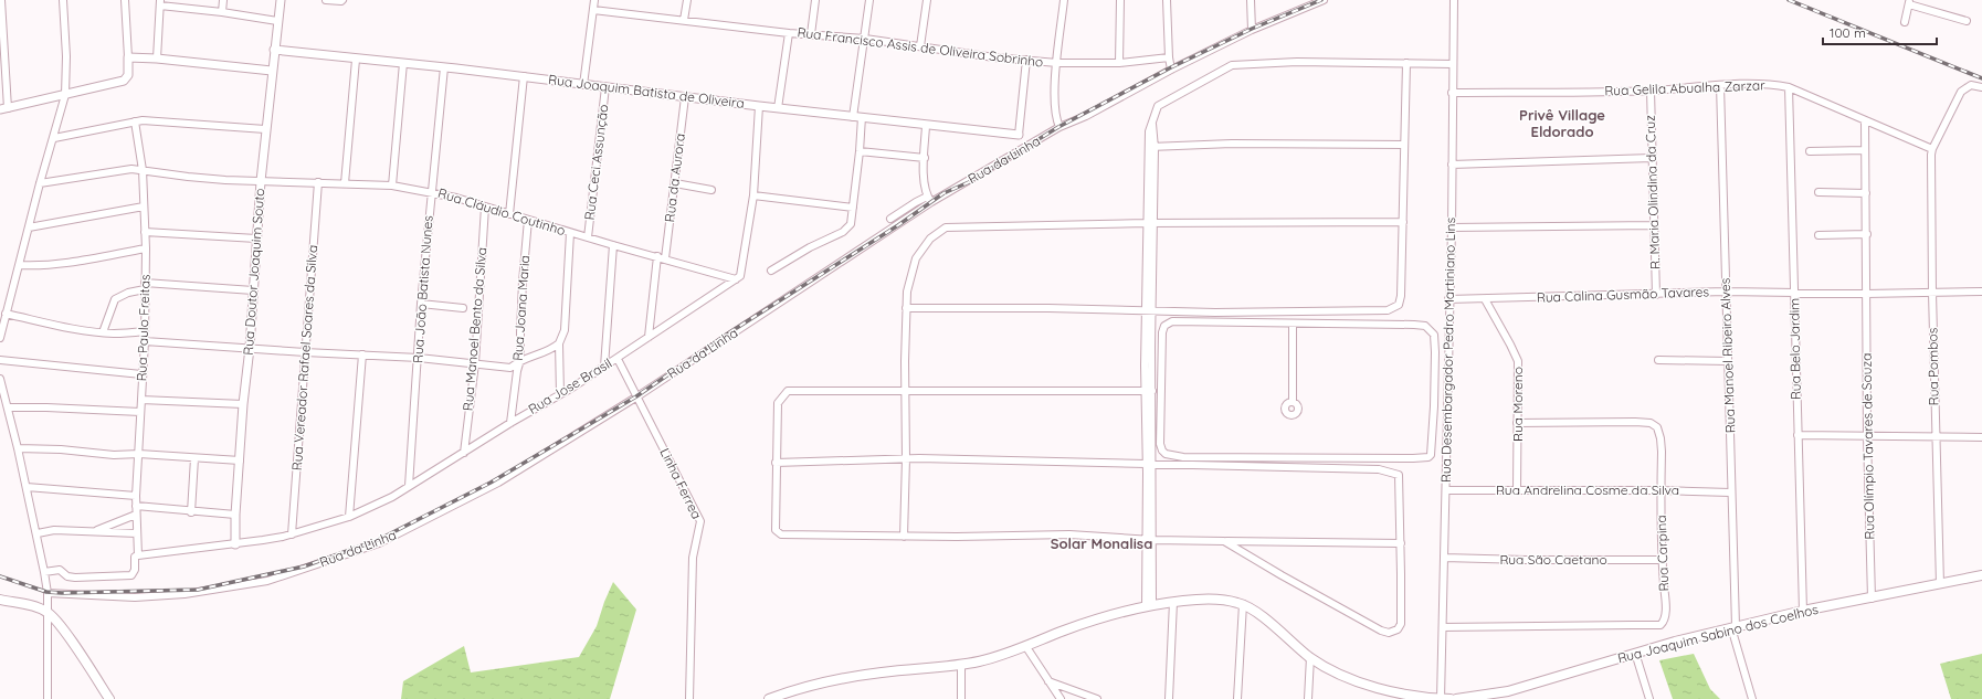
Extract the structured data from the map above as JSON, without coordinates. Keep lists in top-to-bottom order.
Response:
{
  "streets": {
    "main road": ["Rua Joaquim Sabino dos Coelhos"],
    "street": [
      "Rua Francisco Assis de Oliveira Sobrinho",
      "Rua Gelila Abualha Zarzar",
      "Rua Joaquim Batista de Oliveira",
      "Rua da Linha",
      "Rua Ceci Assunção",
      "Rua da Aurora",
      "R. Maria Olindina da Cruz",
      "Rua Cláudio Coutinho",
      "Rua Doutor Joaquim Souto",
      "Rua João Batista Nunes",
      "Rua Calina Gusmão Tavares",
      "Rua Joana Maria",
      "Rua Paulo Freitas",
      "Rua Manoel Bento da Silva",
      "Rua Belo Jardim",
      "Rua Desembargador Pedro Martiniano Lins",
      "Rua Manoel Ribeiro Alves",
      "Rua Vereador Rafael Soares da Silva",
      "Rua Pombos",
      "Rua Jose Brasil",
      "Rua Moreno",
      "Rua Olímpio Tavares de Souza",
      "Linha Ferrea",
      "Rua Andrelina Cosme da Silva",
      "Rua Carpina",
      "Rua São Caetano"
    ]
  },
  "crossings": [
    ["Rua Gelila Abualha Zarzar", "R. Maria Olindina da Cruz"],
    ["Rua Gelila Abualha Zarzar", "Rua Belo Jardim"],
    ["Rua Gelila Abualha Zarzar", "Rua Desembargador Pedro Martiniano Lins"],
    ["Rua Gelila Abualha Zarzar", "Rua Manoel Ribeiro Alves"],
    ["Rua Gelila Abualha Zarzar", "Rua Pombos"],
    ["Rua Gelila Abualha Zarzar", "Rua Olímpio Tavares de Souza"],
    ["Rua Joaquim Batista de Oliveira", "Rua Ceci Assunção"],
    ["Rua Joaquim Batista de Oliveira", "Rua da Aurora"],
    ["Rua Joaquim Batista de Oliveira", "Rua Doutor Joaquim Souto"],
    ["Rua Joaquim Batista de Oliveira", "Rua João Batista Nunes"],
    ["Rua da Linha", "Linha Ferrea"],
    ["Rua Ceci Assunção", "Rua Cláudio Coutinho"],
    ["Rua Ceci Assunção", "Rua Jose Brasil"],
    ["Rua da Aurora", "Rua Cláudio Coutinho"],
    ["R. Maria Olindina da Cruz", "Rua Calina Gusmão Tavares"],
    ["Rua Cláudio Coutinho", "Rua Doutor Joaquim Souto"],
    ["Rua Cláudio Coutinho", "Rua João Batista Nunes"],
    ["Rua Cláudio Coutinho", "Rua Joana Maria"],
    ["Rua Cláudio Coutinho", "Rua Paulo Freitas"],
    ["Rua Cláudio Coutinho", "Rua Manoel Bento da Silva"],
    ["Rua Cláudio Coutinho", "Rua Vereador Rafael Soares da Silva"],
    ["Rua Cláudio Coutinho", "Rua Jose Brasil"],
    ["Rua Doutor Joaquim Souto", "Rua Jose Brasil"],
    ["Rua João Batista Nunes", "Rua Jose Brasil"],
    ["Rua Calina Gusmão Tavares", "Rua Belo Jardim"],
    ["Rua Calina Gusmão Tavares", "Rua Desembargador Pedro Martiniano Lins"],
    ["Rua Calina Gusmão Tavares", "Rua Manoel Ribeiro Alves"],
    ["Rua Calina Gusmão Tavares", "Rua Pombos"],
    ["Rua Calina Gusmão Tavares", "Rua Moreno"],
    ["Rua Calina Gusmão Tavares", "Rua Olímpio Tavares de Souza"],
    ["Rua Joana Maria", "Rua Jose Brasil"],
    ["Rua Paulo Freitas", "Rua Jose Brasil"],
    ["Rua Manoel Bento da Silva", "Rua Jose Brasil"],
    ["Rua Belo Jardim", "Rua Joaquim Sabino dos Coelhos"],
    ["Rua Desembargador Pedro Martiniano Lins", "Rua Andrelina Cosme da Silva"],
    ["Rua Desembargador Pedro Martiniano Lins", "Rua Carpina"],
    ["Rua Desembargador Pedro Martiniano Lins", "Rua São Caetano"],
    ["Rua Manoel Ribeiro Alves", "Rua Andrelina Cosme da Silva"],
    ["Rua Manoel Ribeiro Alves", "Rua Joaquim Sabino dos Coelhos"],
    ["Rua Vereador Rafael Soares da Silva", "Rua Jose Brasil"],
    ["Rua Pombos", "Rua Joaquim Sabino dos Coelhos"],
    ["Rua Jose Brasil", "Linha Ferrea"],
    ["Rua Moreno", "Rua Andrelina Cosme da Silva"],
    ["Rua Moreno", "Rua Carpina"],
    ["Rua Olímpio Tavares de Souza", "Rua Joaquim Sabino dos Coelhos"],
    ["Rua Andrelina Cosme da Silva", "Rua Carpina"],
    ["Rua Carpina", "Rua São Caetano"]
  ],
  "districts": ["Privê Village Eldorado", "Solar Monalisa"],
  "scale_bar": "100 m"
}
